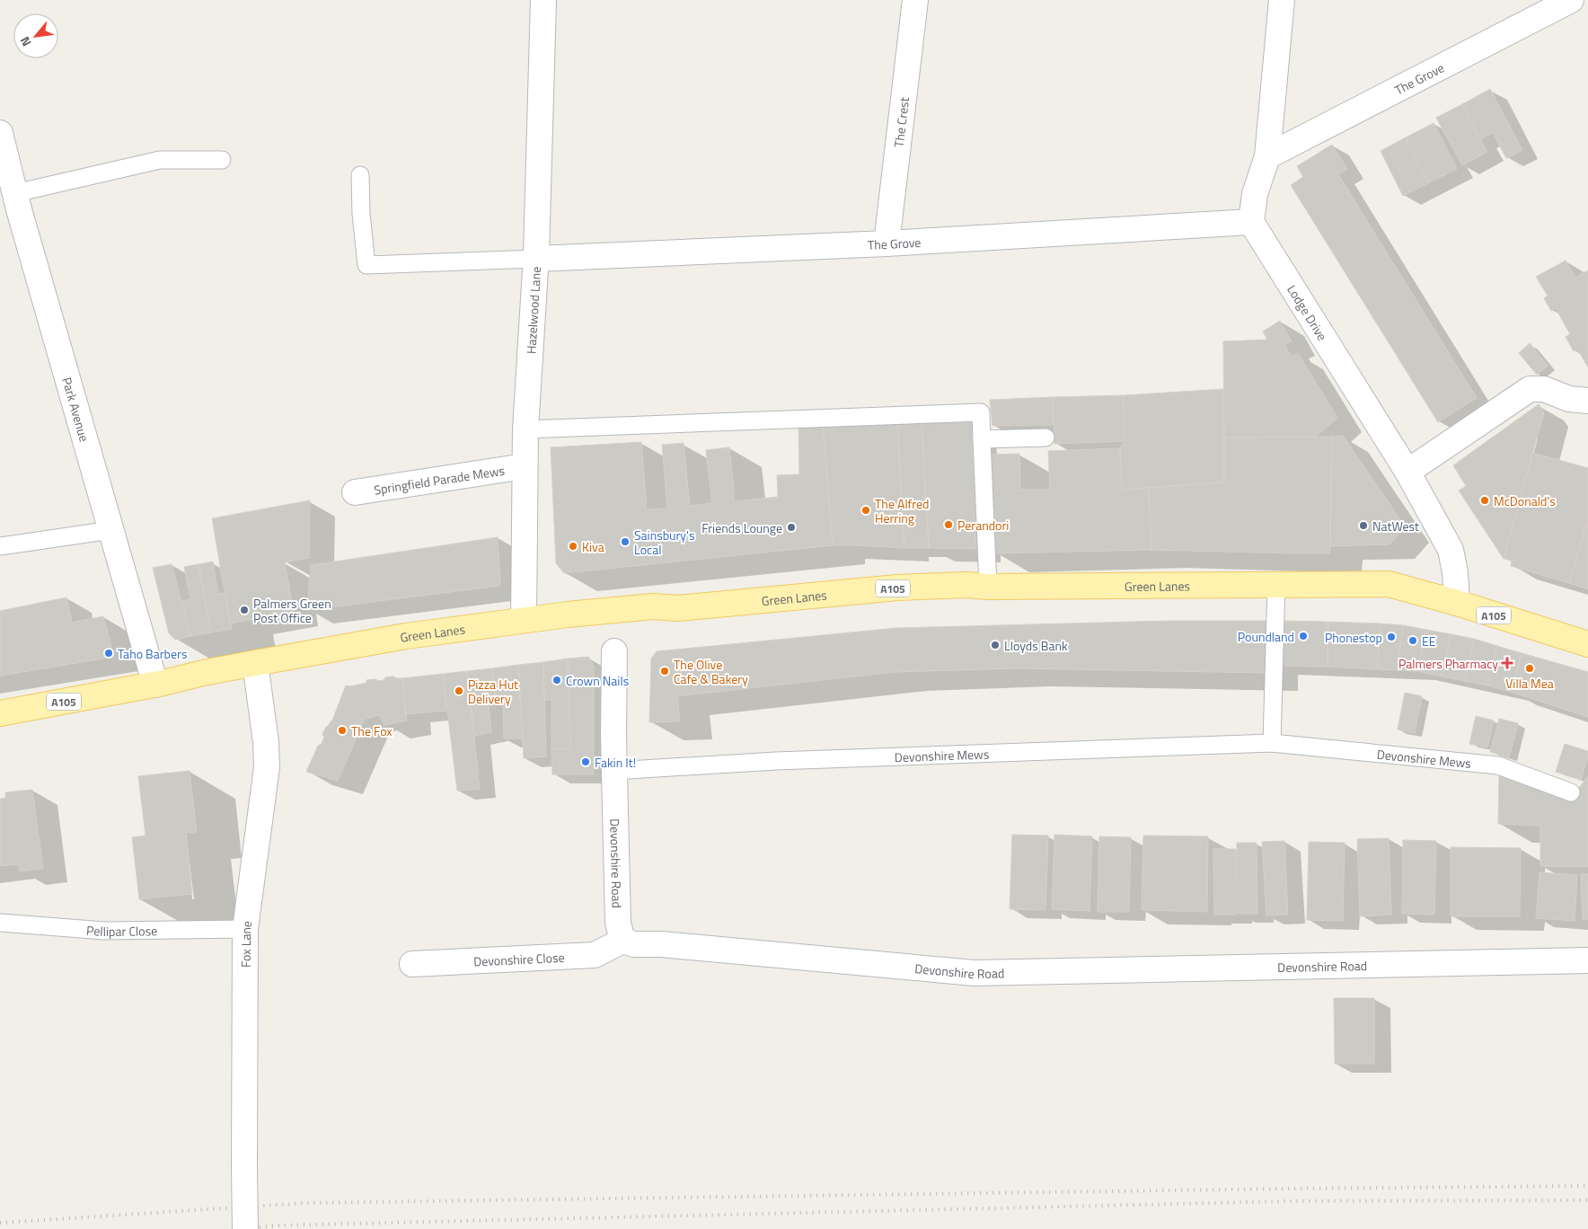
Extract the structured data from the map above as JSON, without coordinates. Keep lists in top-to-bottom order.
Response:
{
  "streets": {
    "main road": ["Green Lanes", "A105"],
    "street": [
      "The Grove",
      "The Crest",
      "Hazelwood Lane",
      "Lodge Drive",
      "Park Avenue",
      "Springfield Parade Mews",
      "Devonshire Road",
      "Fox Lane",
      "Devonshire Close"
    ],
    "lane": ["Devonshire Mews", "Pellipar Close"]
  },
  "crossings": [
    ["The Grove", "The Crest"],
    ["The Grove", "Hazelwood Lane"],
    ["The Grove", "Lodge Drive"],
    ["Hazelwood Lane", "Springfield Parade Mews"],
    ["Hazelwood Lane", "Green Lanes"],
    ["Lodge Drive", "Green Lanes"],
    ["Park Avenue", "Green Lanes"],
    ["Green Lanes", "Fox Lane"],
    ["Devonshire Mews", "Devonshire Road"],
    ["Devonshire Road", "Devonshire Close"],
    ["Pellipar Close", "Fox Lane"]
  ],
  "places": {
    "other": [
      "McDonald's",
      "The Alfred Herring",
      "Perandori",
      "NatWest",
      "Friends Lounge",
      "Sainsbury's Local",
      "Kiva",
      "Palmers Green Post Office",
      "Poundland",
      "Phonestop",
      "EE",
      "Lloyds Bank",
      "Taho Barbers",
      "Villa Mea",
      "The Olive Cafe & Bakery",
      "Crown Nails",
      "Pizza Hut Delivery",
      "The Fox",
      "Fakin It!"
    ],
    "health": ["Palmers Pharmacy"]
  },
  "north": "bottom left"
}
